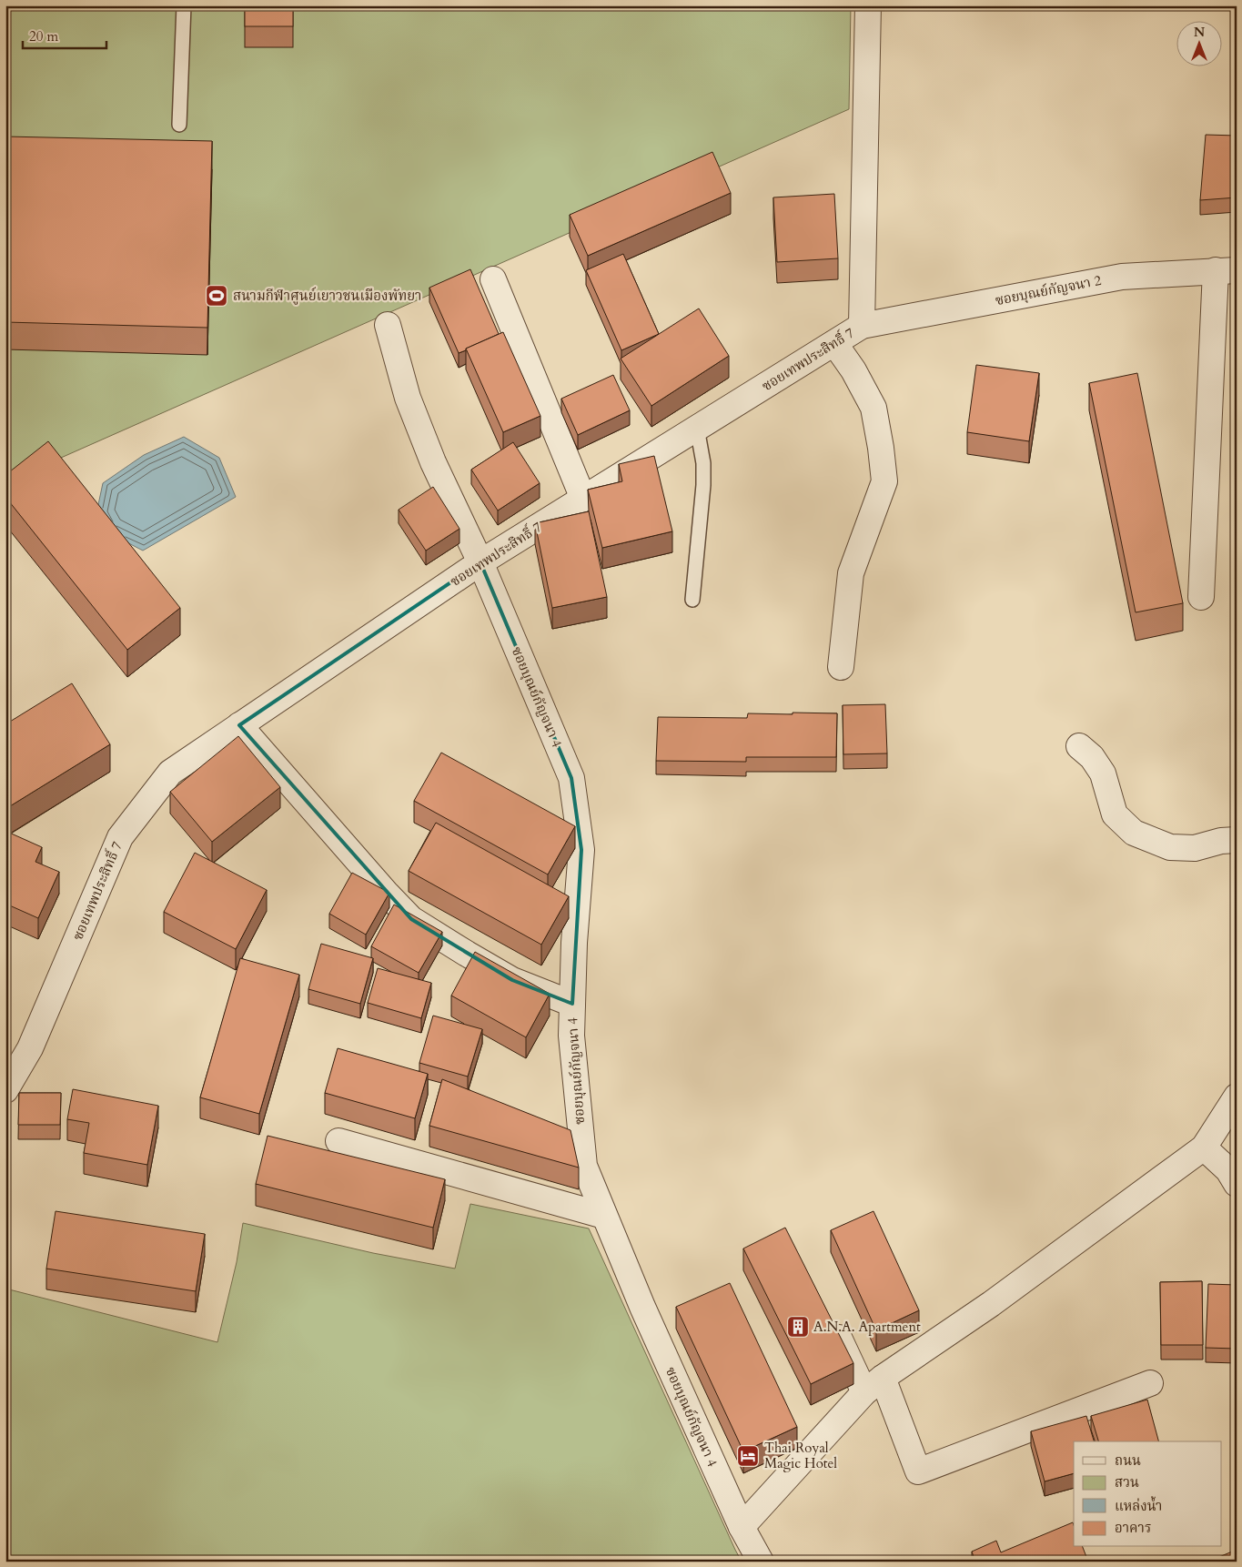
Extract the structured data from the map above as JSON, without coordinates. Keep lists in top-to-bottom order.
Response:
{
  "streets": {
    "street": ["ซอยบุณย์กัญจนา 2", "ซอยเทพประสิทธิ์ 7", "ซอยบุณย์กัญจนา 4"]
  },
  "crossings": [
    ["ซอยบุณย์กัญจนา 2", "ซอยเทพประสิทธิ์ 7"],
    ["ซอยเทพประสิทธิ์ 7", "ซอยบุณย์กัญจนา 4"]
  ],
  "places": {
    "sports": ["สนามกีฬาศูนย์เยาวชนเมืองพัทยา"],
    "building": ["A.N.A. Apartment"],
    "hotel": ["Thai Royal Magic Hotel"]
  },
  "legend": [
    "ถนน",
    "สวน",
    "แหล่งน้ำ",
    "อาคาร"
  ],
  "scale_bar": "20 m",
  "north": "top"
}
